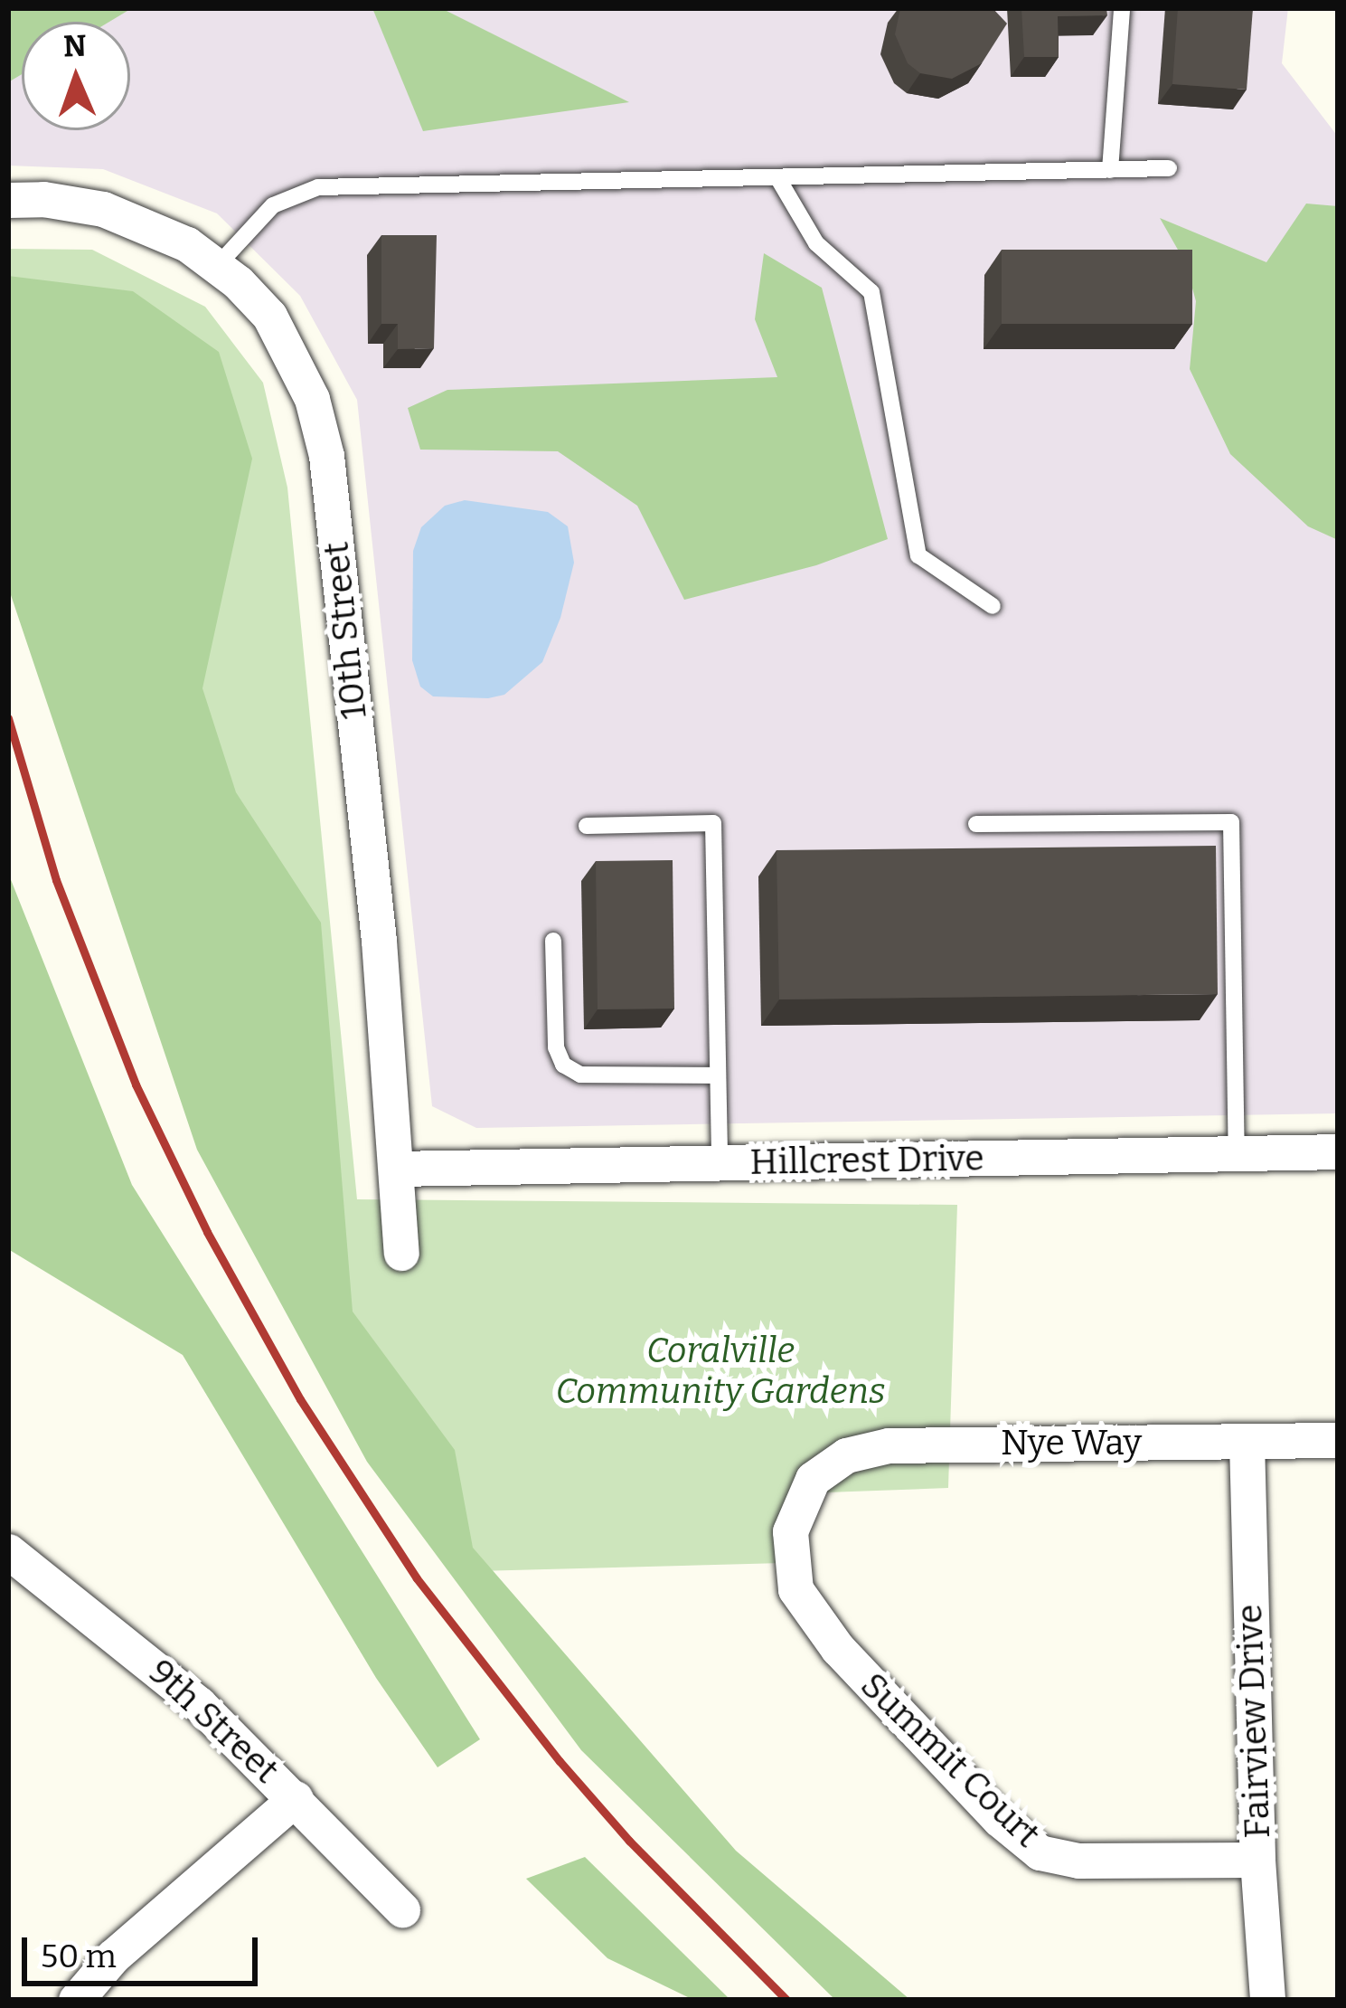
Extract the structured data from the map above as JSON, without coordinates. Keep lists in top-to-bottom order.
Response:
{
  "streets": {
    "street": [
      "10th Street",
      "Hillcrest Drive",
      "Nye Way",
      "9th Street",
      "Fairview Drive",
      "Summit Court"
    ]
  },
  "crossings": [
    ["10th Street", "Hillcrest Drive"],
    ["Nye Way", "Fairview Drive"],
    ["Nye Way", "Summit Court"],
    ["Fairview Drive", "Summit Court"]
  ],
  "parks": ["Coralville Community Gardens"],
  "scale_bar": "50 m",
  "north": "top"
}
